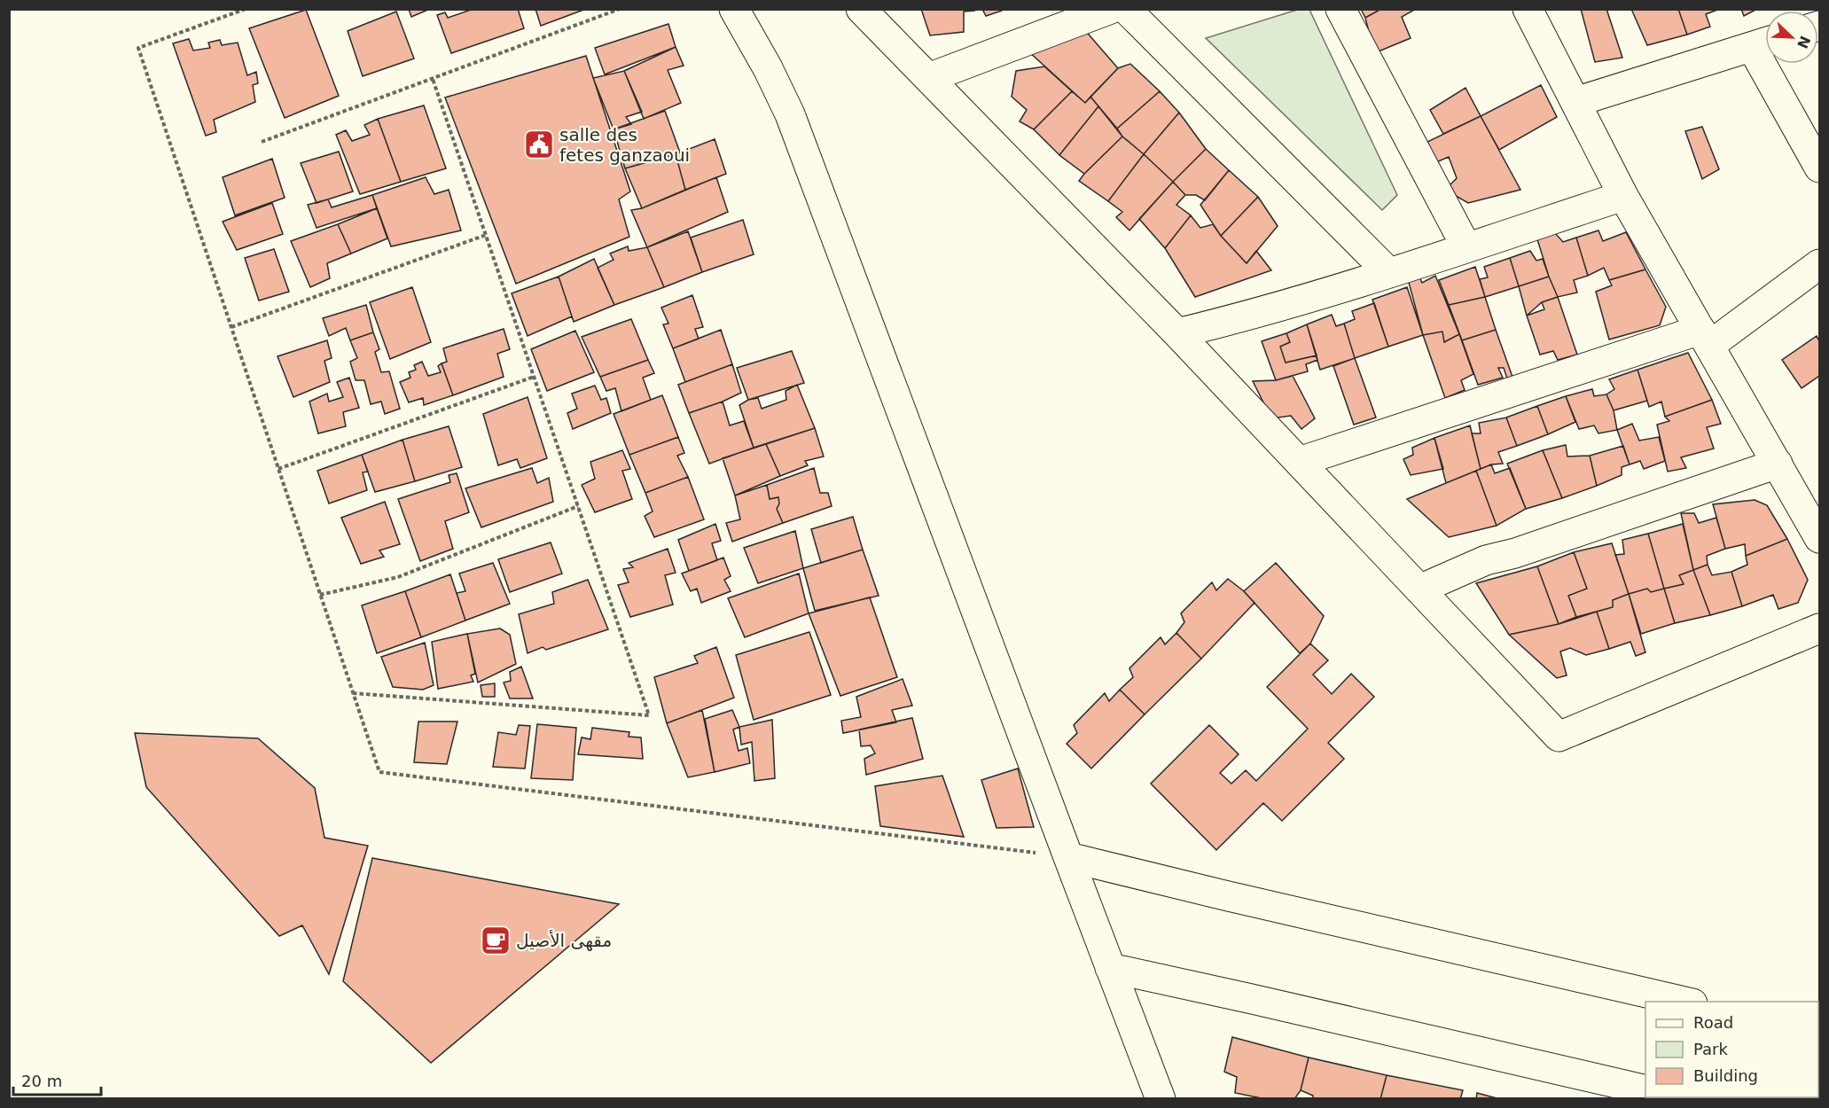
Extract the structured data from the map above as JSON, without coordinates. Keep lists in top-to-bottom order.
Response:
{
  "places": {
    "public building": ["salle des fetes ganzaoui"],
    "cafe": ["مقهى الأصيل"]
  },
  "legend": ["Road", "Park", "Building"],
  "scale_bar": "20 m",
  "north": "bottom right"
}
